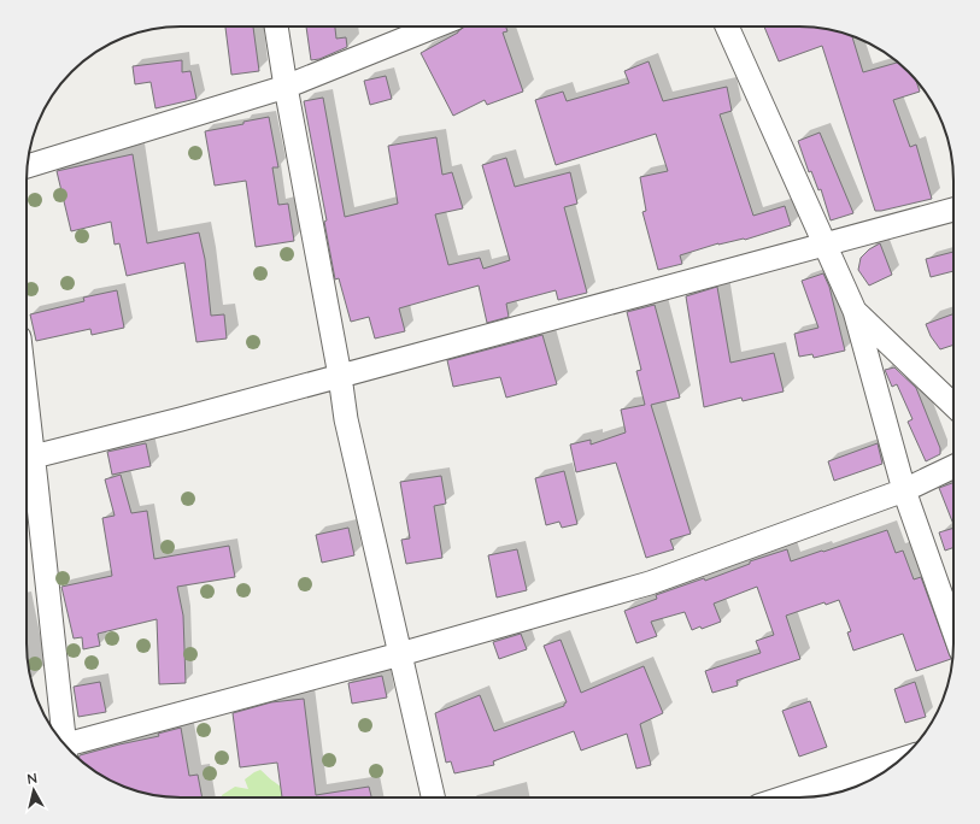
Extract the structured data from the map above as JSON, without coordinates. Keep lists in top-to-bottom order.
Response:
{
  "north": "top"
}
